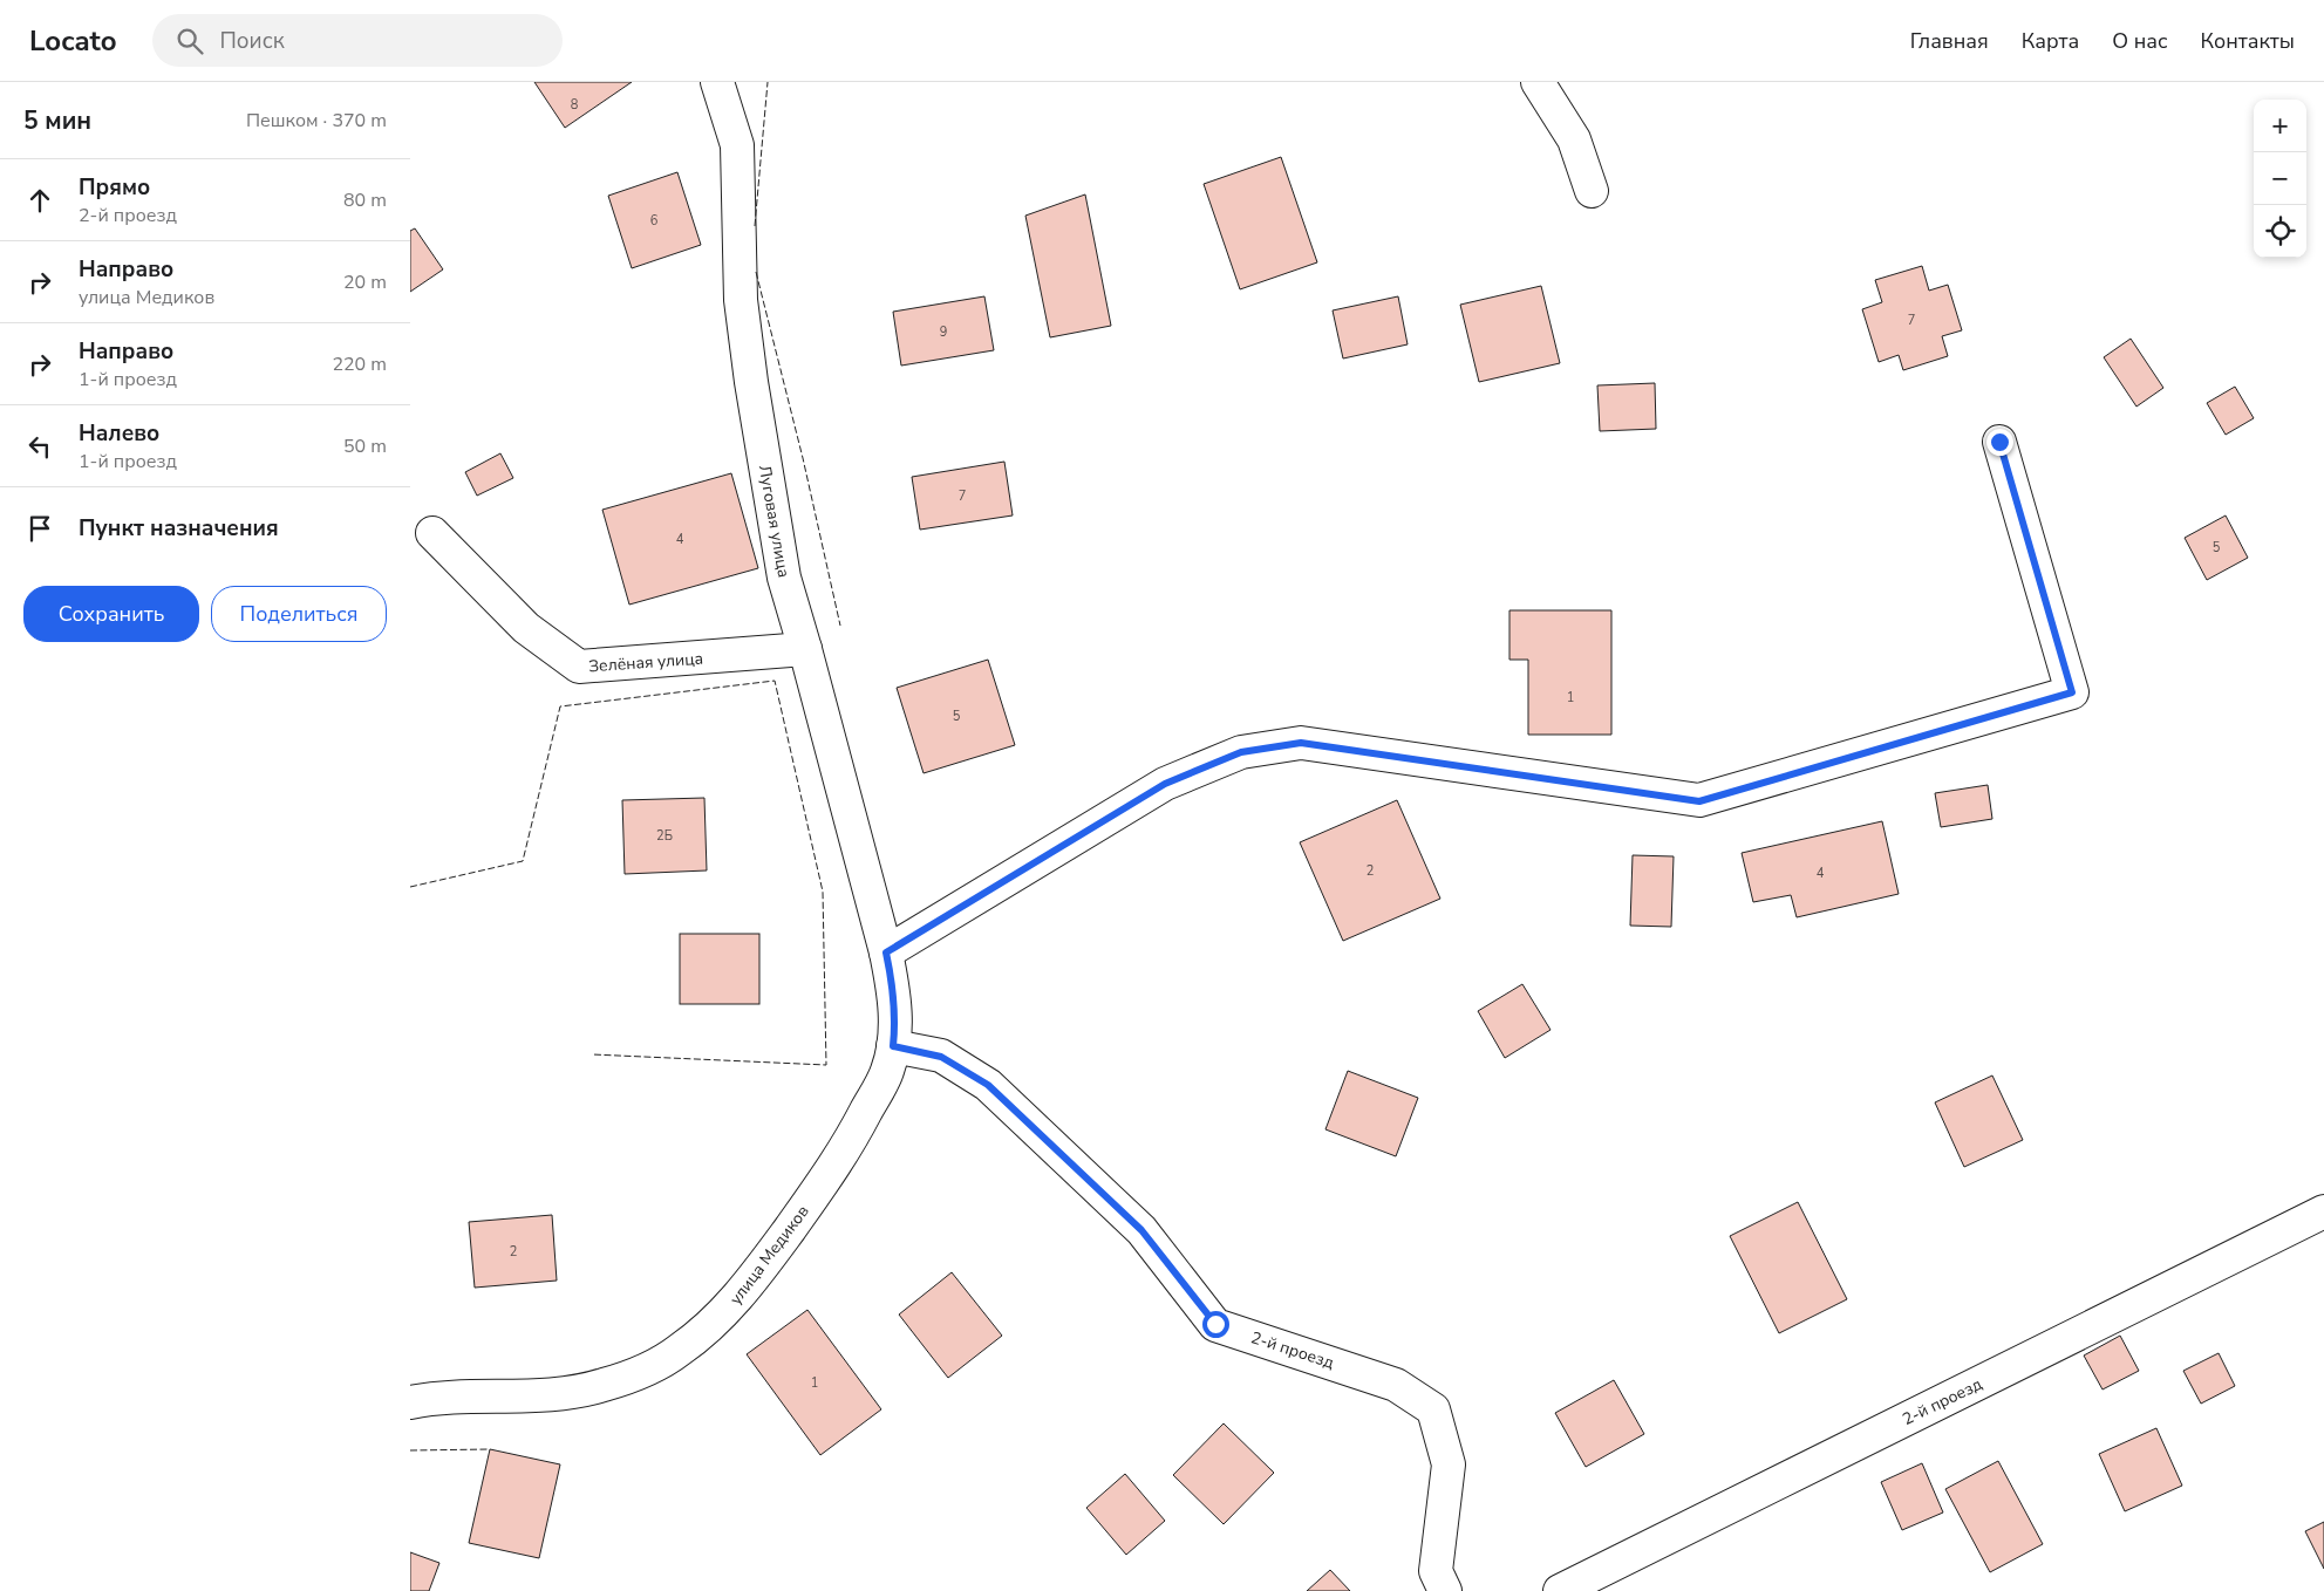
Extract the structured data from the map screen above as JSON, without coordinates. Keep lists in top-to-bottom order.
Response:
{
  "streets": {
    "street": [
      "Луговая улица",
      "Зелёная улица",
      "улица Медиков",
      "2-й проезд"
    ]
  },
  "crossings": [
    ["Луговая улица", "Зелёная улица"],
    ["Луговая улица", "улица Медиков"],
    ["улица Медиков", "2-й проезд"]
  ],
  "house_numbers": [
    "8",
    "6",
    "7",
    "9",
    "7",
    "4",
    "5",
    "1",
    "5",
    "2Б",
    "2",
    "4",
    "2",
    "1"
  ],
  "page": {
    "header": "Locato",
    "search": "Поиск",
    "nav": [
      "Главная",
      "Карта",
      "О нас",
      "Контакты"
    ],
    "heading": ["5 мин", "Пешком · 370 m"],
    "map_buttons": ["+", "−"],
    "list": [
      ["Прямо", "2-й проезд", "80 m"],
      ["Направо", "улица Медиков", "20 m"],
      ["Направо", "1-й проезд", "220 m"],
      ["Налево", "1-й проезд", "50 m"],
      "Пункт назначения"
    ],
    "buttons": ["Сохранить", "Поделиться"]
  }
}
